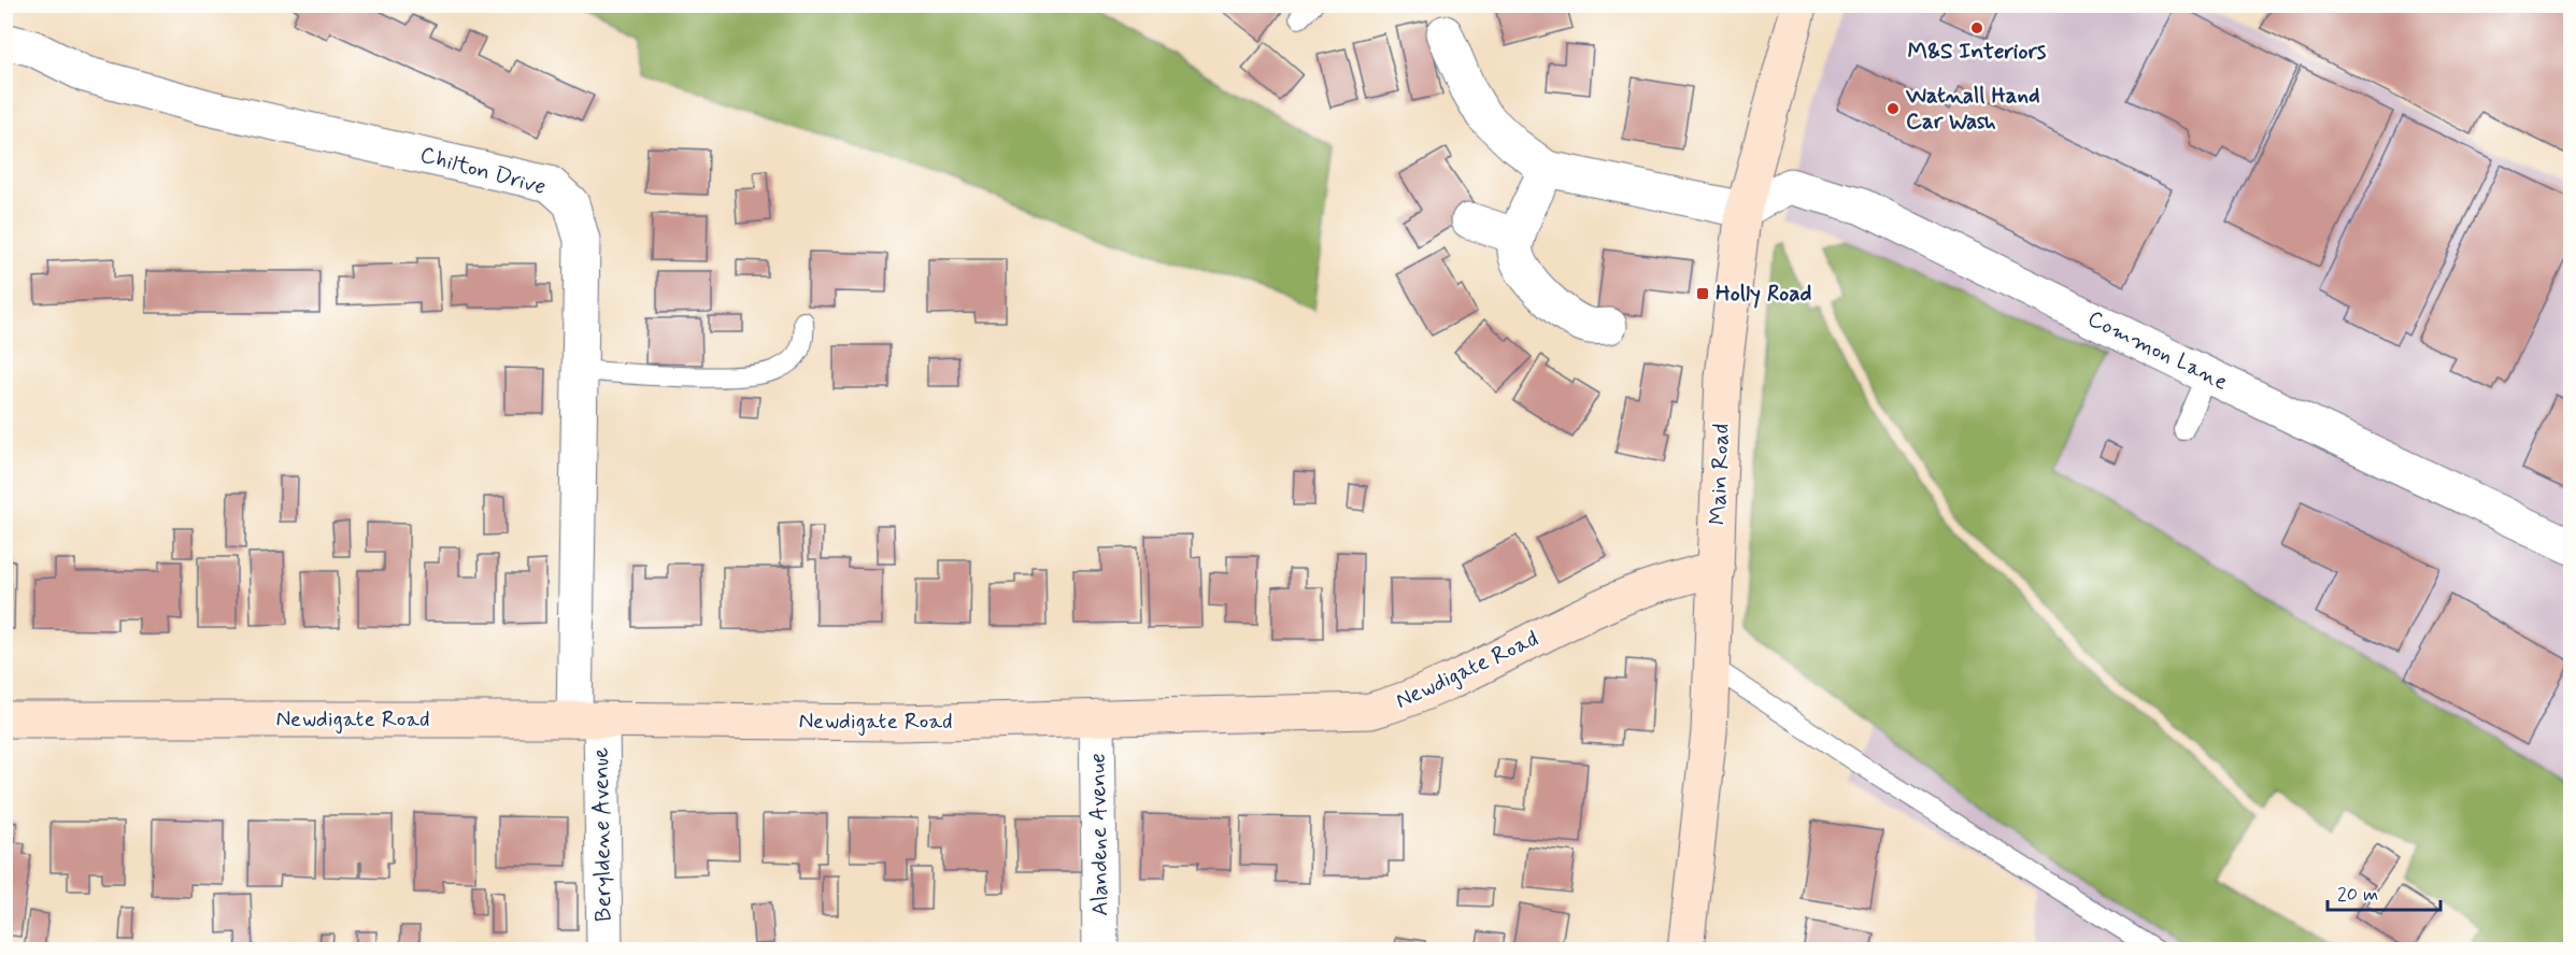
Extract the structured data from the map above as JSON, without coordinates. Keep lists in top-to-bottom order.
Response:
{
  "streets": {
    "street": [
      "Chilton Drive",
      "Common Lane",
      "Main Road",
      "Newdigate Road",
      "Beryldene Avenue",
      "Alandene Avenue"
    ]
  },
  "crossings": [
    ["Chilton Drive", "Newdigate Road"],
    ["Chilton Drive", "Beryldene Avenue"],
    ["Common Lane", "Main Road"],
    ["Main Road", "Newdigate Road"],
    ["Newdigate Road", "Beryldene Avenue"],
    ["Newdigate Road", "Alandene Avenue"]
  ],
  "places": {
    "other": ["M&S Interiors", "Watnall Hand Car Wash"],
    "transit": ["Holly Road"]
  },
  "scale_bar": "20 m"
}
